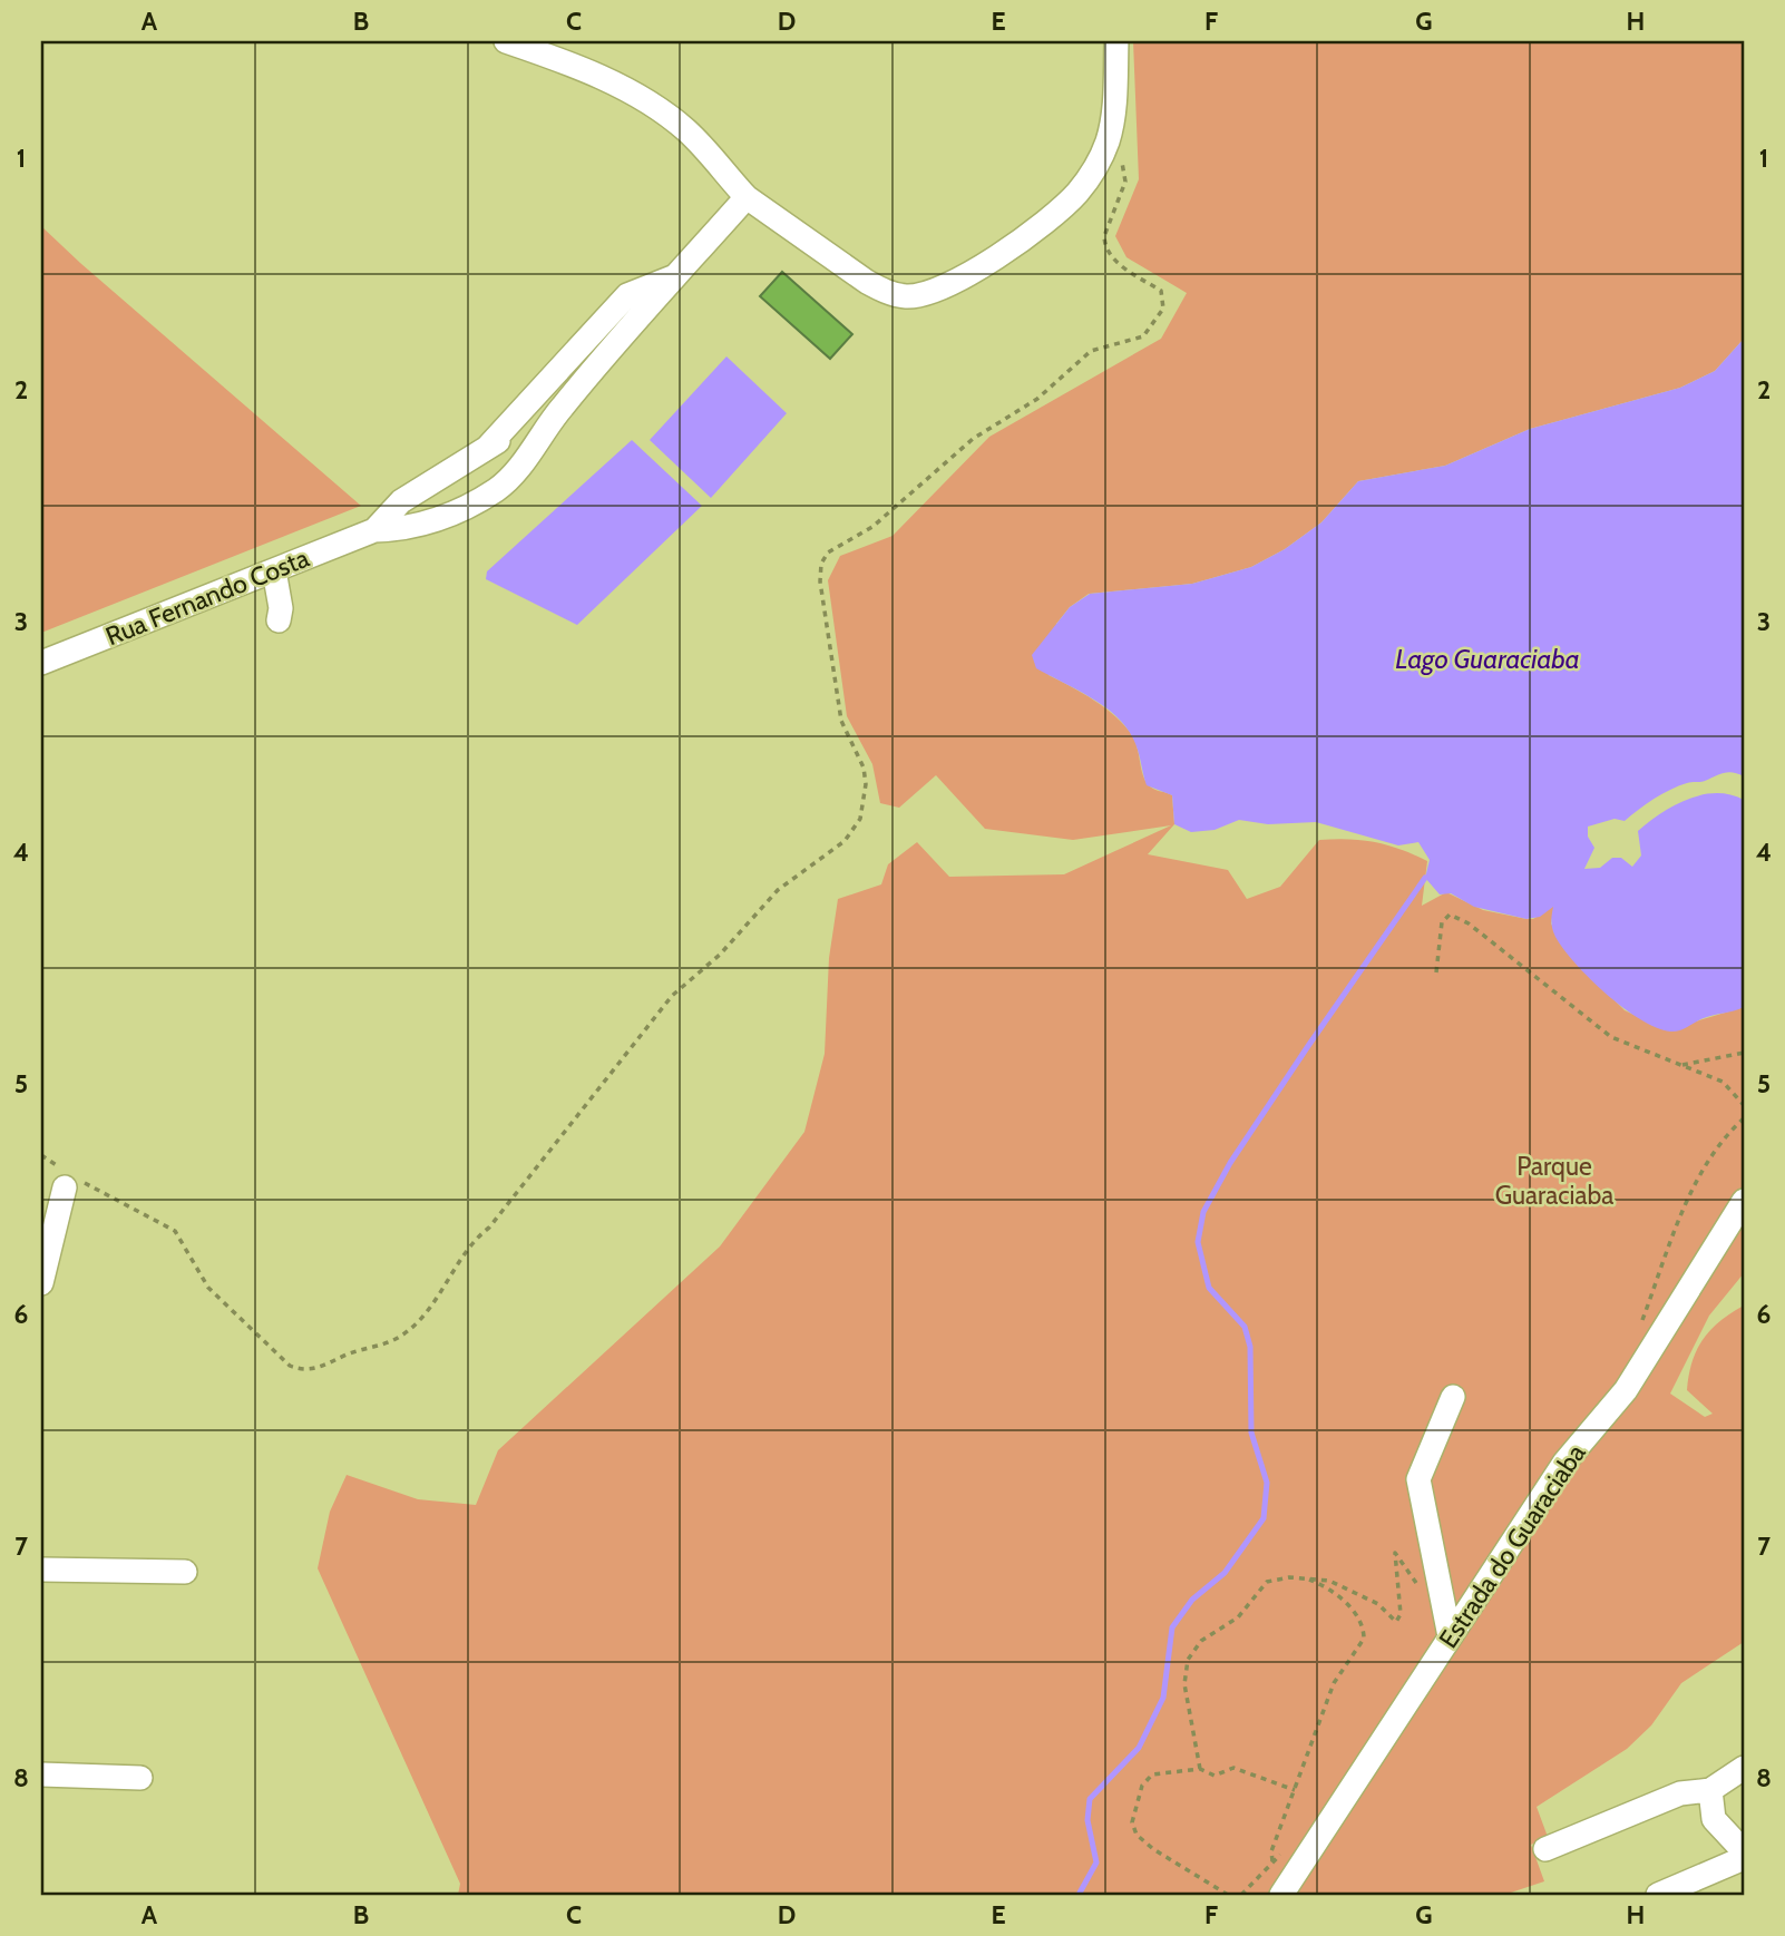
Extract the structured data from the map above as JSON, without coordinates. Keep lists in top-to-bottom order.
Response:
{
  "streets": {
    "street": ["Rua Fernando Costa", "Estrada do Guaraciaba"]
  },
  "water": ["Lago Guaraciaba"],
  "parks": ["Parque Guaraciaba"],
  "grid": {
    "columns": [
      "A",
      "B",
      "C",
      "D",
      "E",
      "F",
      "G",
      "H"
    ],
    "rows": [
      "1",
      "2",
      "3",
      "4",
      "5",
      "6",
      "7",
      "8"
    ]
  }
}
